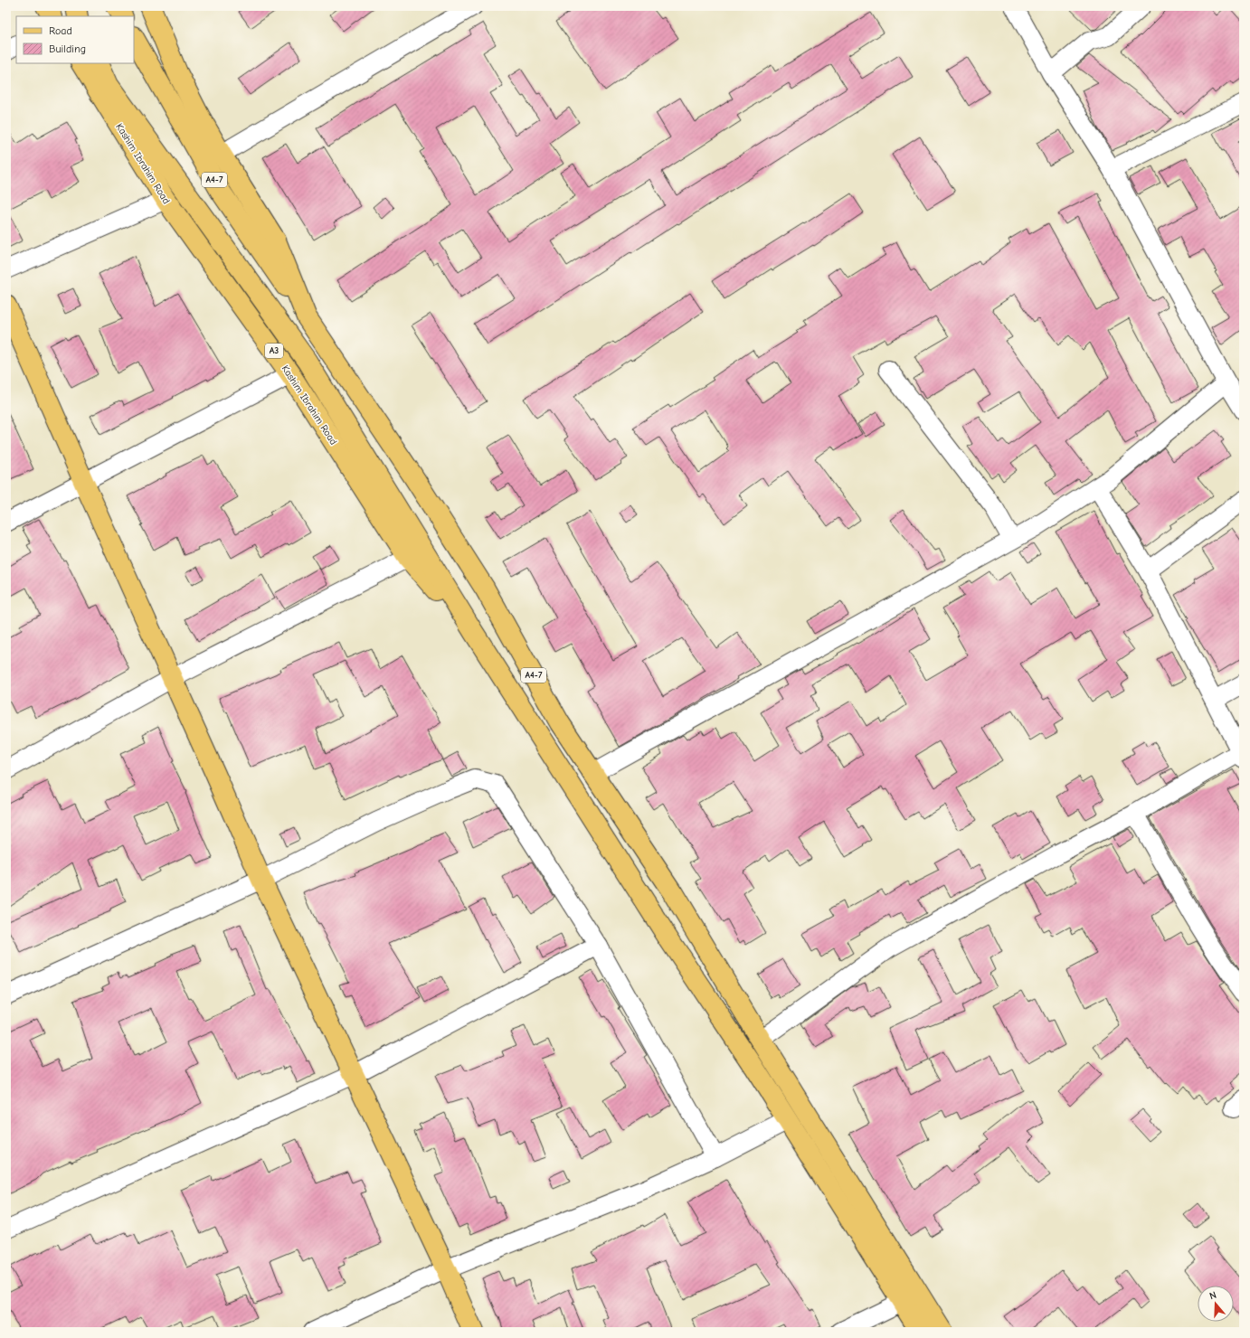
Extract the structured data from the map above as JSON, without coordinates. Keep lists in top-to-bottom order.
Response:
{
  "streets": {
    "main road": ["Kashim Ibrahim Road", "A4-7", "A3"]
  },
  "crossings": [
    ["Kashim Ibrahim Road", "A4-7"]
  ],
  "legend": ["Road", "Building"],
  "north": "top"
}
